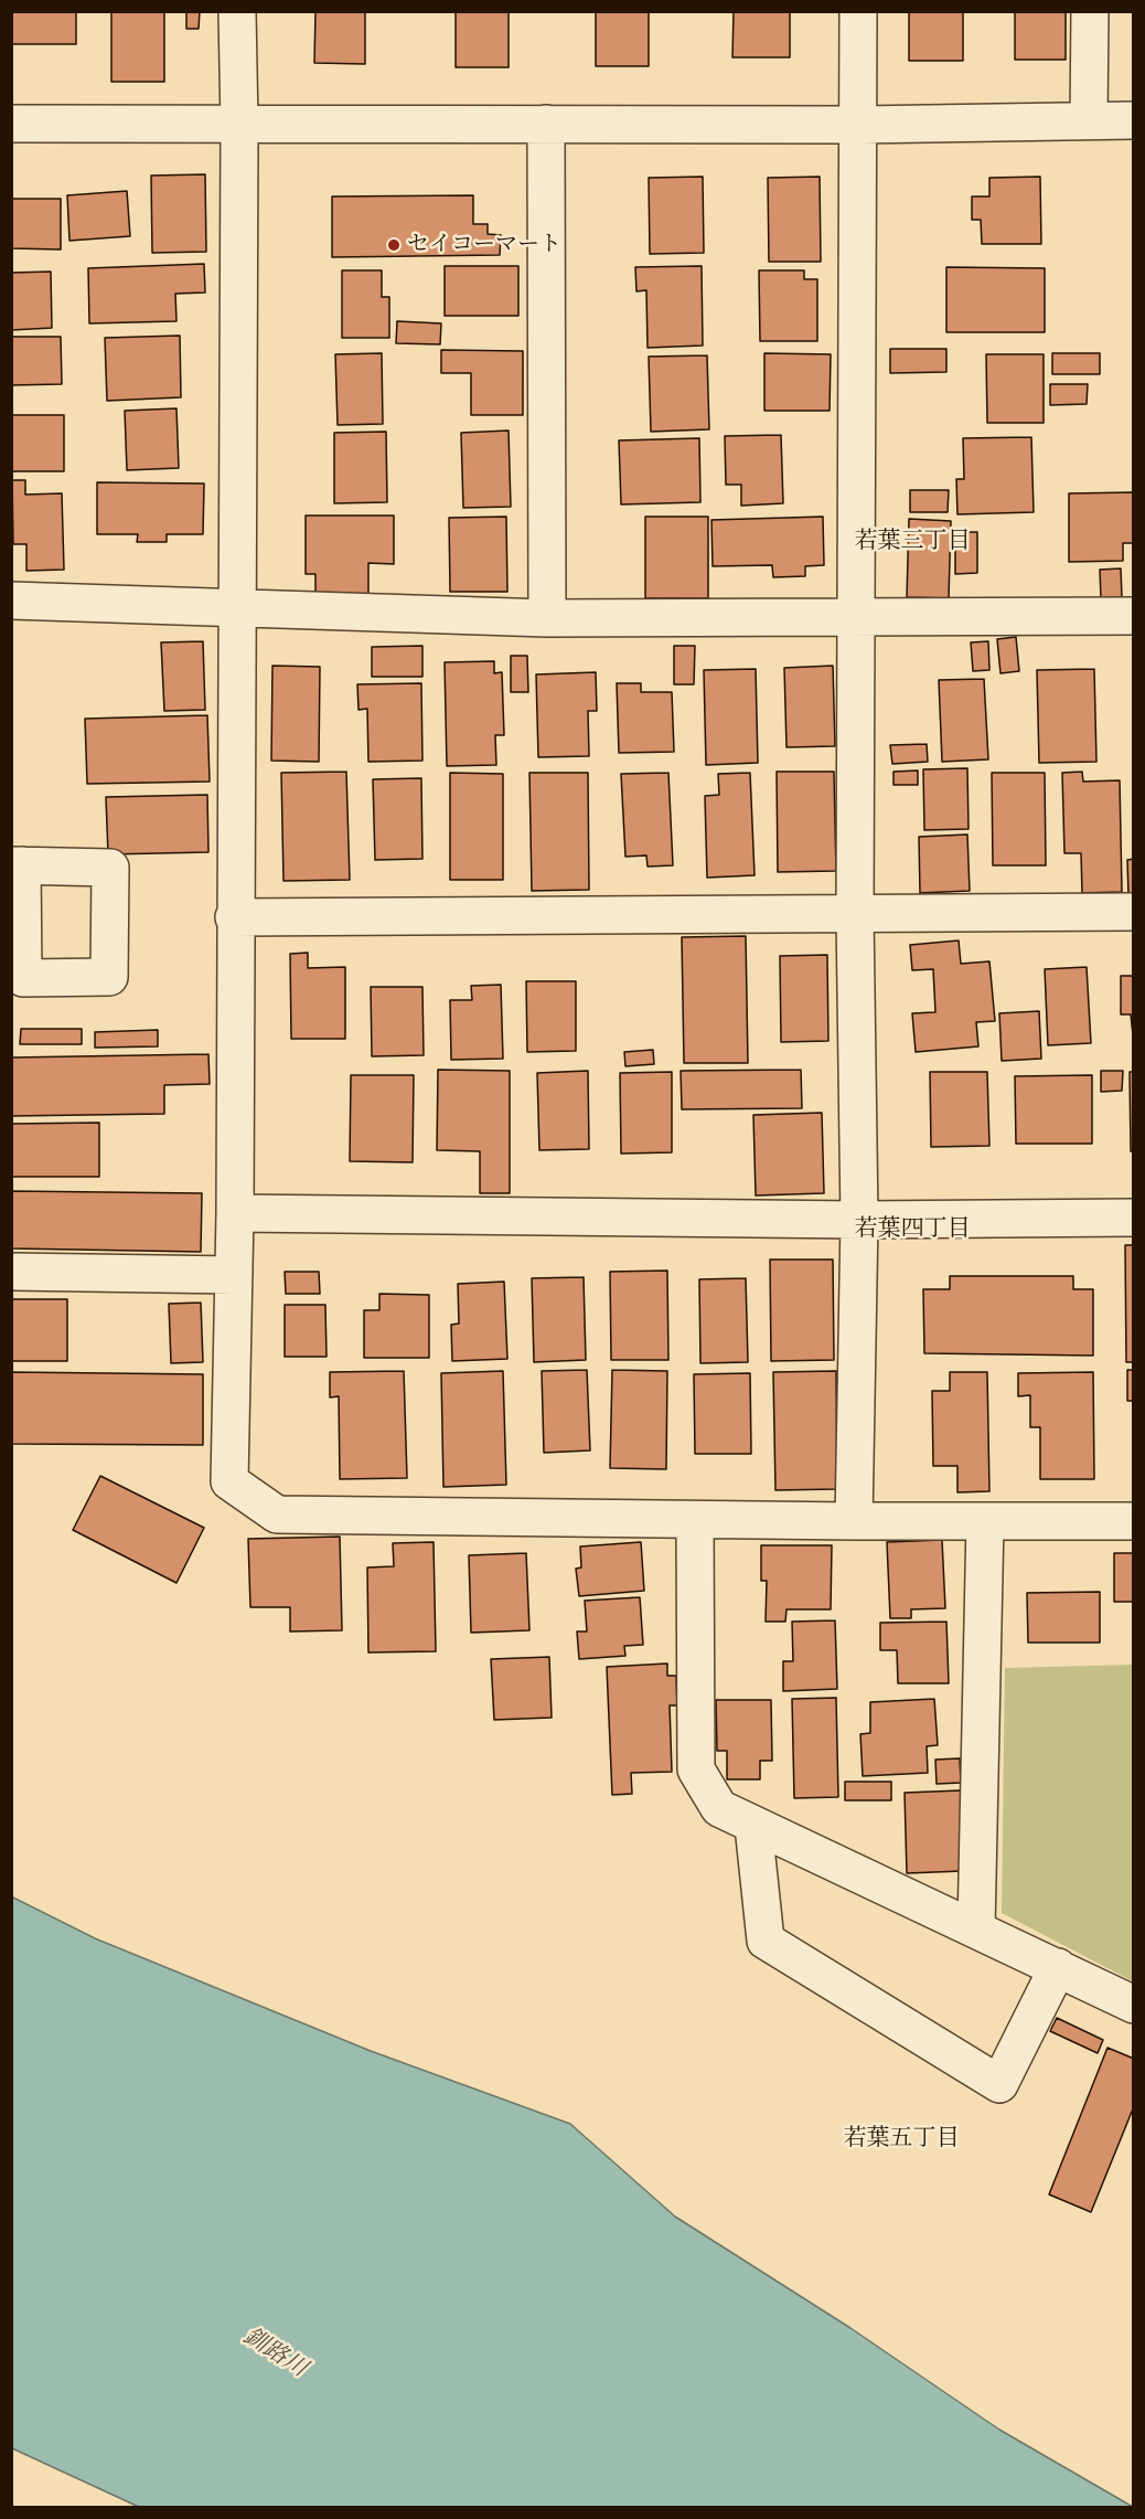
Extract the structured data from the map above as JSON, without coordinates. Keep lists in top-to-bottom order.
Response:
{
  "districts": ["若葉三丁目", "若葉四丁目", "若葉五丁目"],
  "water": ["釧路川"],
  "places": ["セイコーマート"]
}
